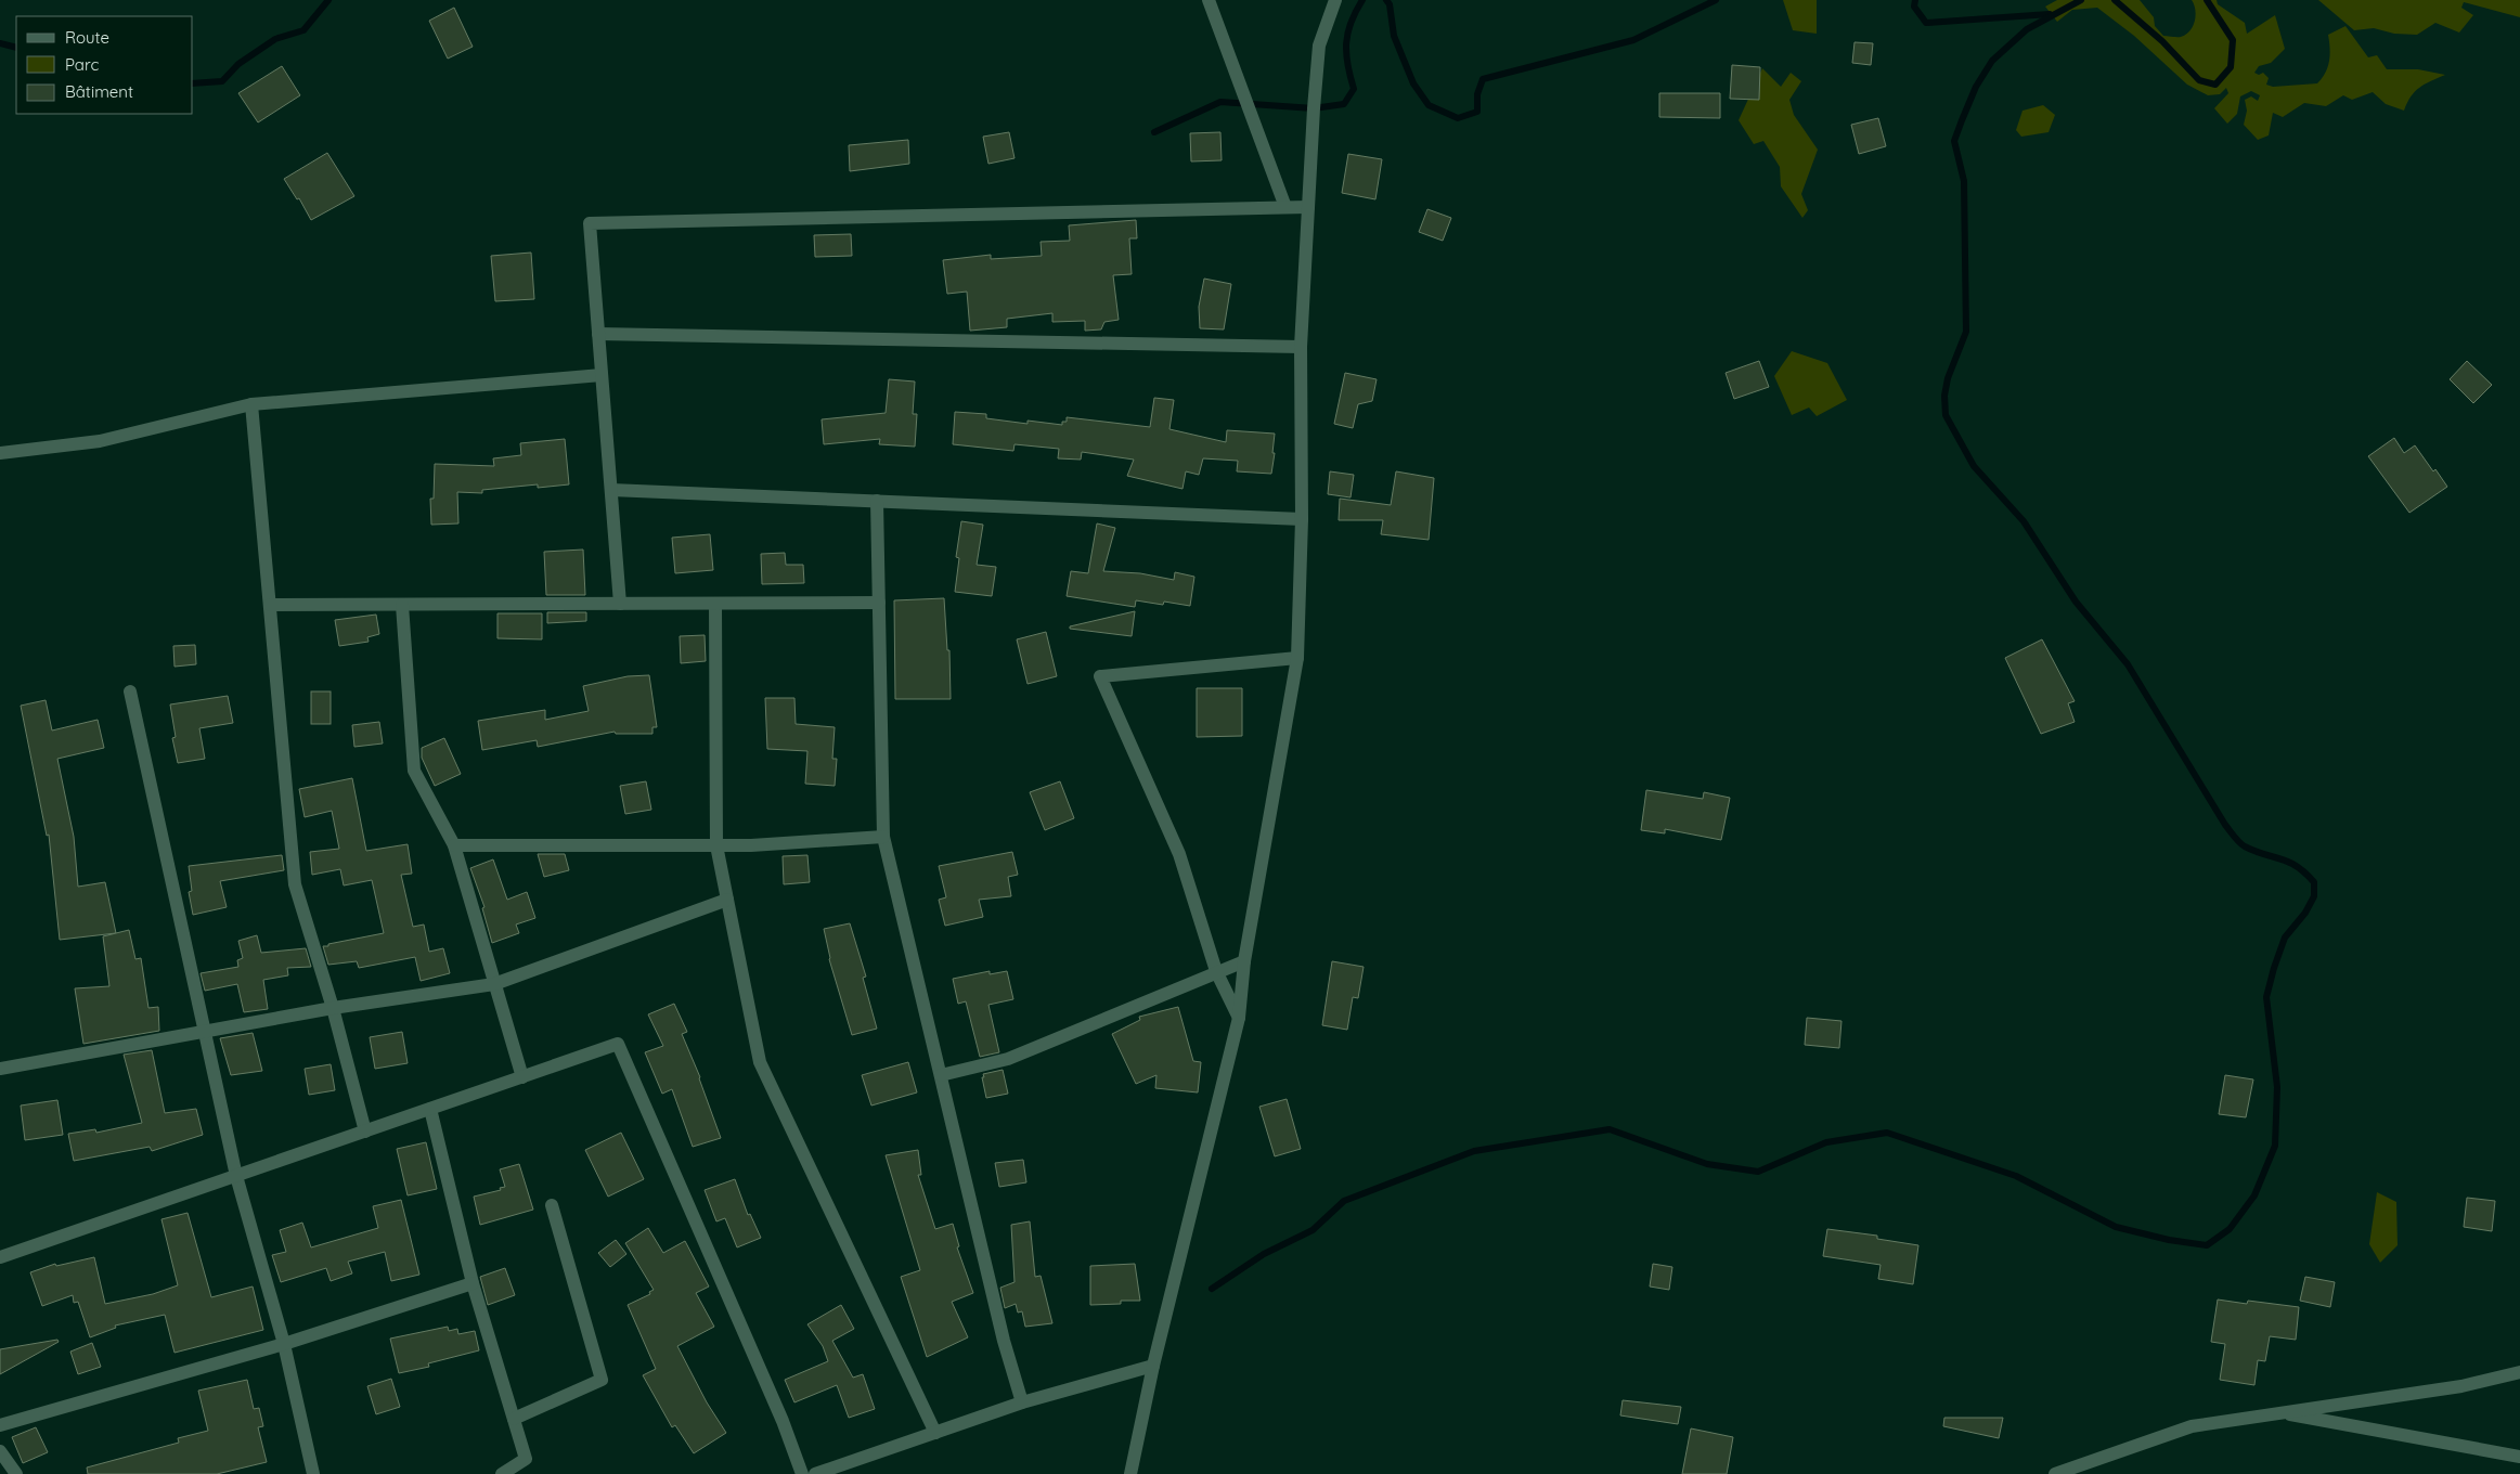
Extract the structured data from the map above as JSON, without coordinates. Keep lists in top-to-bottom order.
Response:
{
  "legend": ["Route", "Parc", "Bâtiment"]
}
